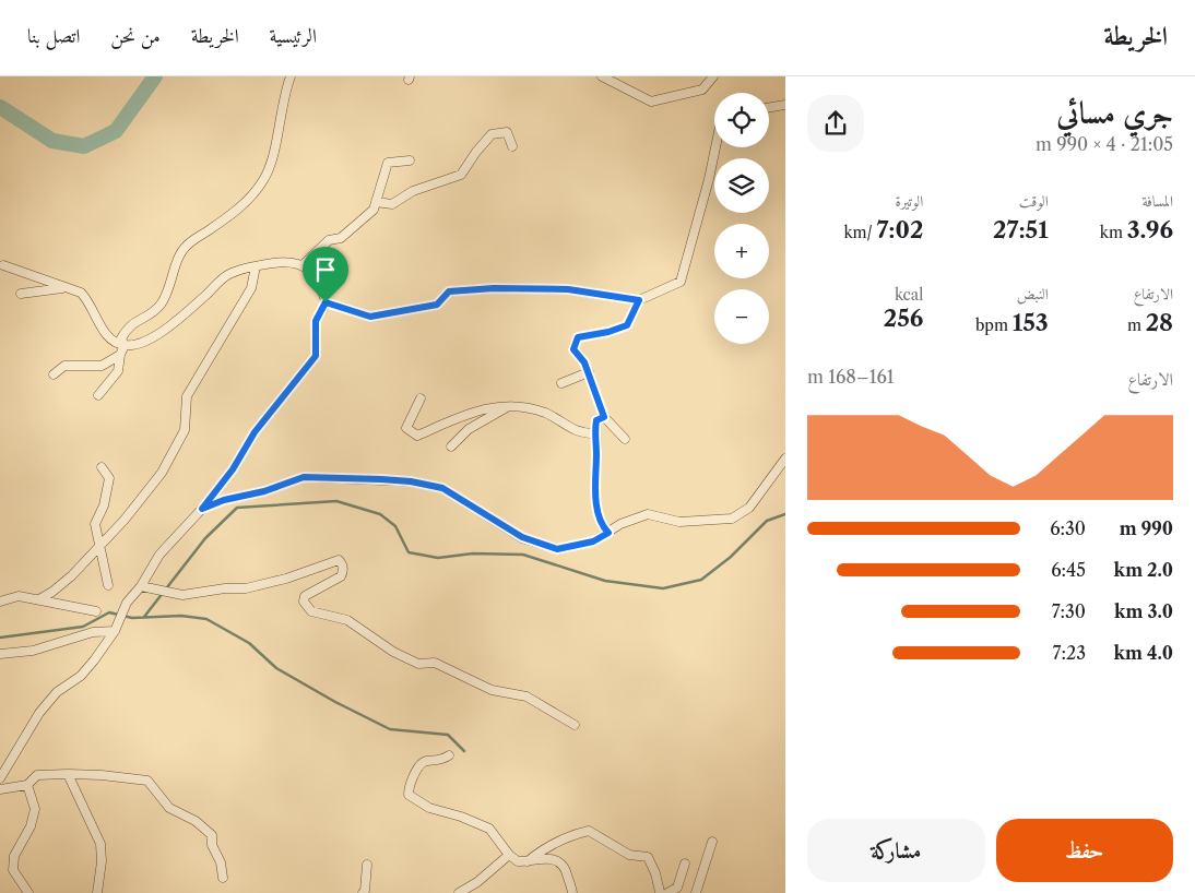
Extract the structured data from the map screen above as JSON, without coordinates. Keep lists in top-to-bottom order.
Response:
{
  "page": {
    "header": "الخريطة",
    "nav": [
      "الرئيسية",
      "الخريطة",
      "من نحن",
      "اتصل بنا"
    ],
    "heading": ["جري مسائي", "21:05 · 4 × 990 m"],
    "map_buttons": ["+", "−"],
    "stats": [
      ["المسافة", "3.96 km"],
      ["الوقت", "27:51"],
      ["الوتيرة", "7:02 /km"],
      ["الارتفاع", "28 m"],
      ["النبض", "153 bpm"],
      ["kcal", "256"]
    ],
    "chart": ["الارتفاع", "161–168 m"],
    "list": [
      {
        "name": "990 m",
        "note": "6:30"
      },
      {
        "name": "2.0 km",
        "note": "6:45"
      },
      {
        "name": "3.0 km",
        "note": "7:30"
      },
      {
        "name": "4.0 km",
        "note": "7:23"
      }
    ],
    "buttons": ["حفظ", "مشاركة"]
  }
}
